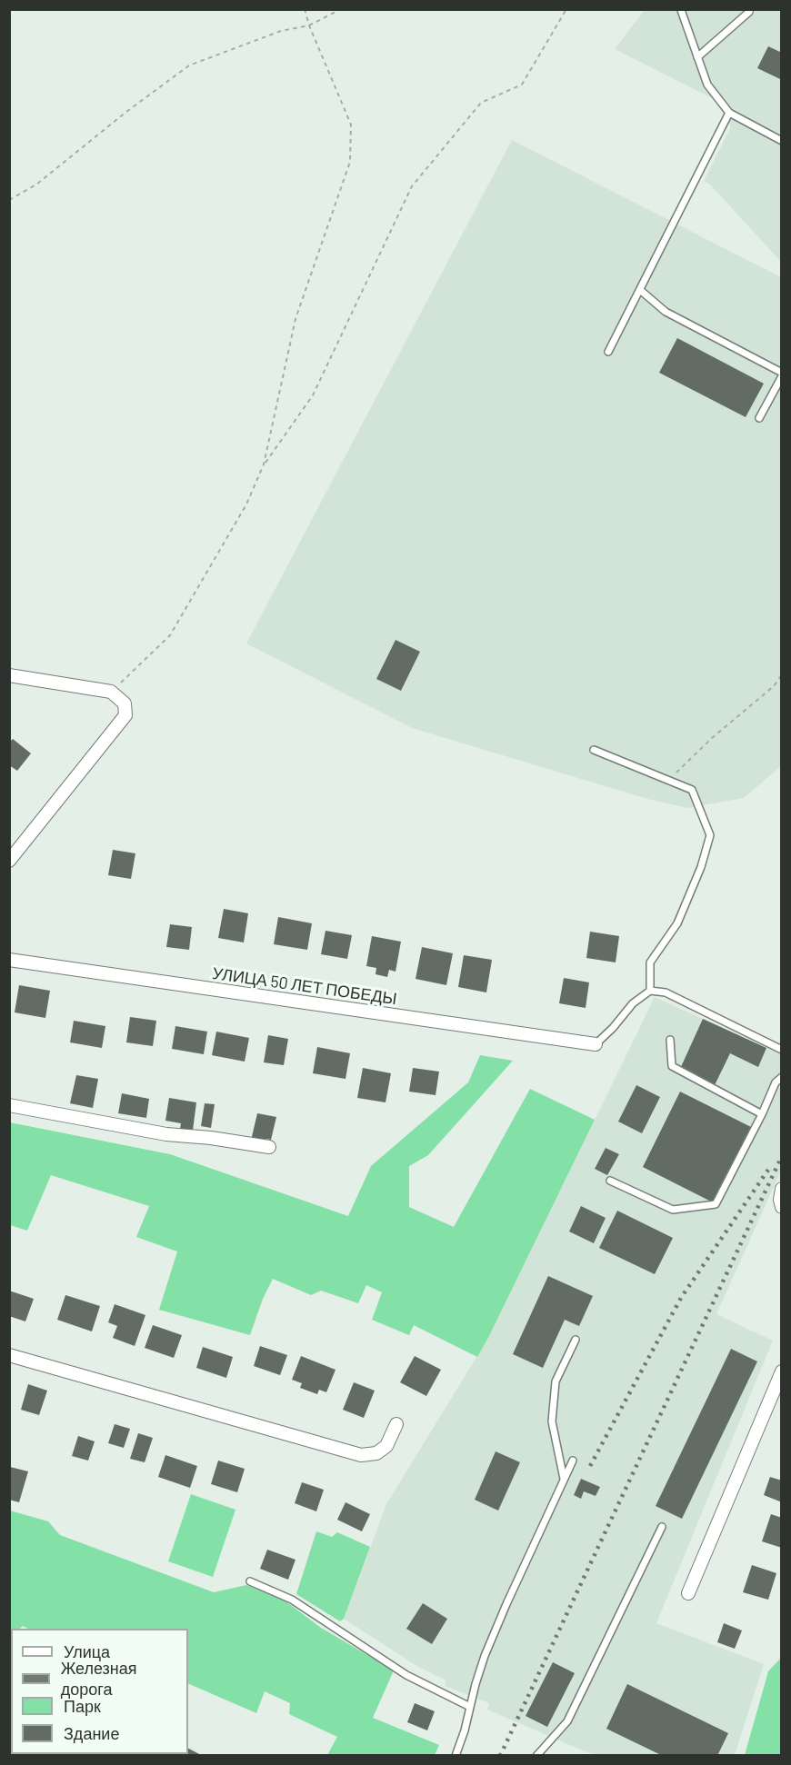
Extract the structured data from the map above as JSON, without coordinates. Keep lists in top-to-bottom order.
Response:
{
  "streets": {
    "street": ["УЛИЦА 50 ЛЕТ ПОБЕДЫ"]
  },
  "legend": [
    "Улица",
    "Железная дорога",
    "Парк",
    "Здание"
  ]
}
